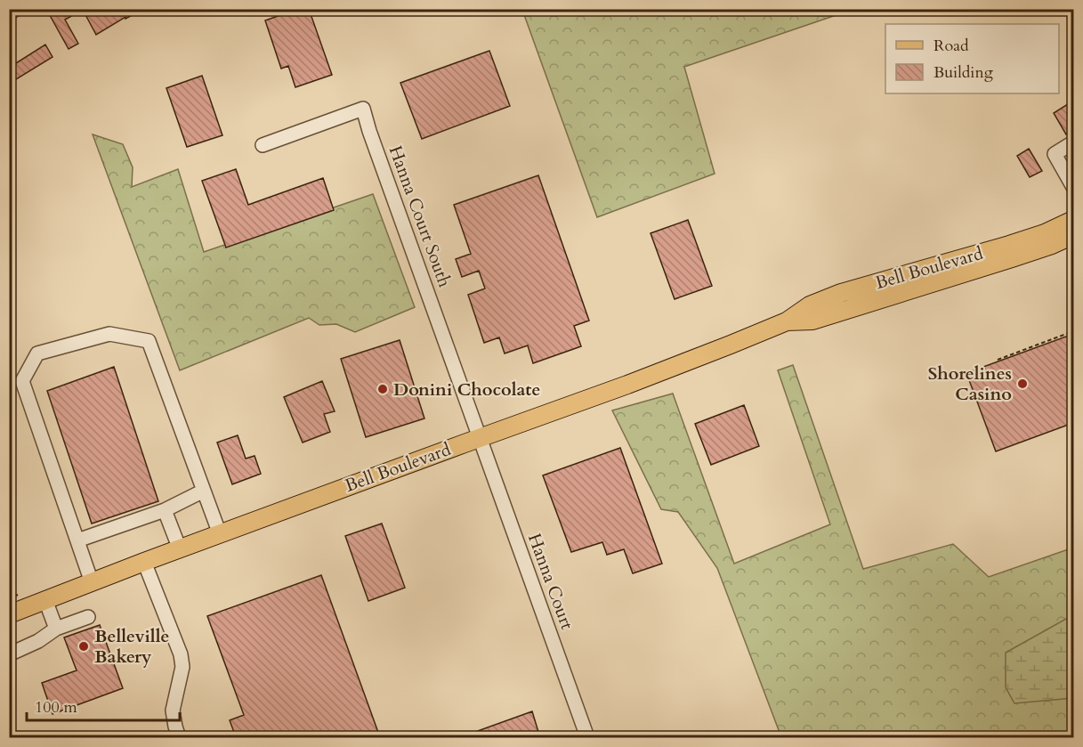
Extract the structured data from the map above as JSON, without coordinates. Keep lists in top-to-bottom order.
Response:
{
  "streets": {
    "main road": ["Bell Boulevard"],
    "street": ["Hanna Court South", "Hanna Court"]
  },
  "crossings": [
    ["Hanna Court South", "Bell Boulevard"],
    ["Hanna Court South", "Hanna Court"],
    ["Bell Boulevard", "Hanna Court"]
  ],
  "places": ["Shorelines Casino", "Donini Chocolate", "Belleville Bakery"],
  "legend": ["Road", "Building"],
  "scale_bar": "100 m"
}
